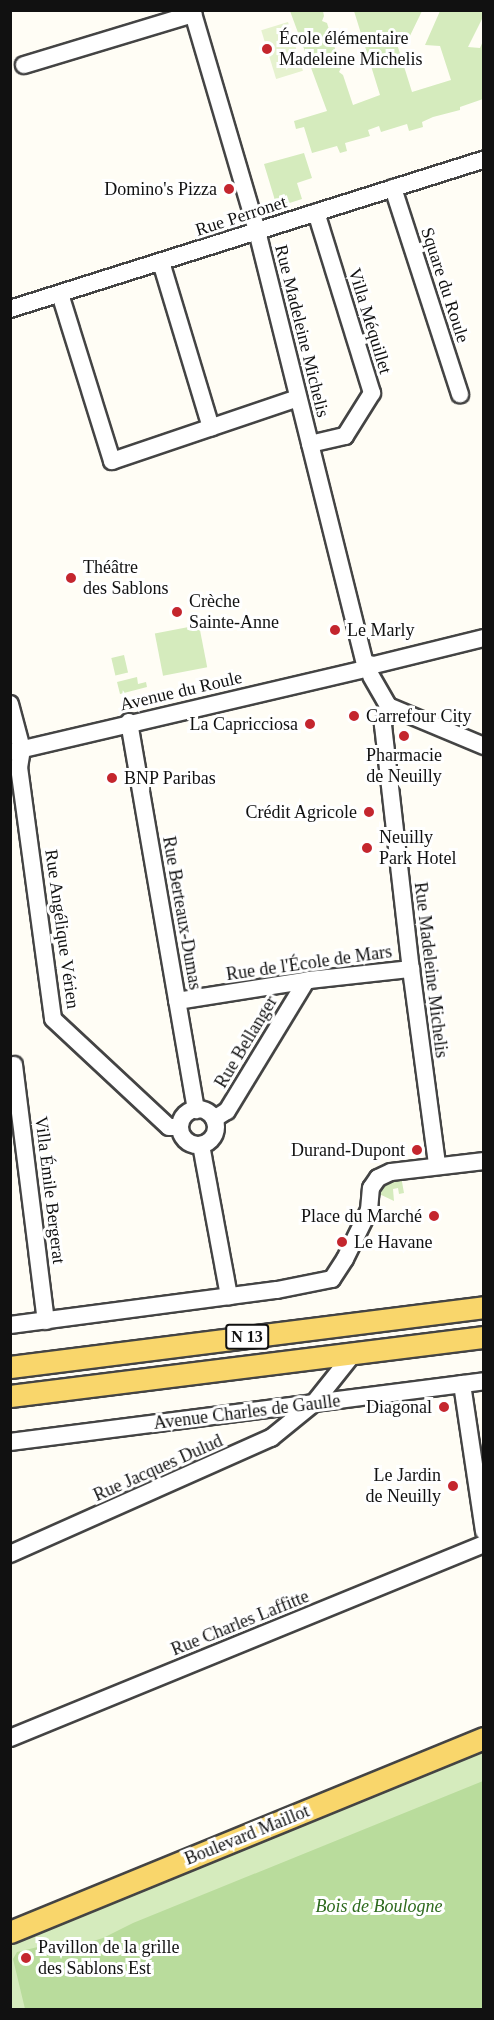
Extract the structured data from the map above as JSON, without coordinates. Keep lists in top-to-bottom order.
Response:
{
  "streets": {
    "main road": ["N 13", "Boulevard Maillot"],
    "street": [
      "Rue Perronet",
      "Square du Roule",
      "Villa Méquillet",
      "Rue Madeleine Michelis",
      "Avenue du Roule",
      "Rue Berteaux-Dumas",
      "Rue Angélique Vérien",
      "Rue de l'École de Mars",
      "Rue Bellanger",
      "Villa Émile Bergerat",
      "Avenue Charles de Gaulle",
      "Rue Jacques Dulud",
      "Rue Charles Laffitte"
    ]
  },
  "crossings": [
    ["Rue Perronet", "Square du Roule"],
    ["Rue Perronet", "Villa Méquillet"],
    ["Rue Perronet", "Rue Madeleine Michelis"],
    ["Villa Méquillet", "Rue Madeleine Michelis"],
    ["Rue Madeleine Michelis", "Avenue du Roule"],
    ["Rue Madeleine Michelis", "Rue de l'École de Mars"],
    ["Avenue du Roule", "Rue Berteaux-Dumas"],
    ["Avenue du Roule", "Rue Angélique Vérien"],
    ["Rue Berteaux-Dumas", "Rue Angélique Vérien"],
    ["Rue Berteaux-Dumas", "Rue de l'École de Mars"],
    ["Rue Berteaux-Dumas", "Rue Bellanger"],
    ["Rue Angélique Vérien", "Rue Bellanger"],
    ["Rue de l'École de Mars", "Rue Bellanger"],
    ["N 13", "Rue Jacques Dulud"],
    ["Avenue Charles de Gaulle", "Rue Jacques Dulud"]
  ],
  "parks": ["Bois de Boulogne"],
  "places": [
    "École élémentaire Madeleine Michelis",
    "Domino's Pizza",
    "Théâtre des Sablons",
    "Crèche Sainte-Anne",
    "Le Marly",
    "Carrefour City",
    "La Capricciosa",
    "Pharmacie de Neuilly",
    "BNP Paribas",
    "Crédit Agricole",
    "Neuilly Park Hotel",
    "Durand-Dupont",
    "Place du Marché",
    "Le Havane",
    "Diagonal",
    "Le Jardin de Neuilly",
    "Pavillon de la grille des Sablons Est"
  ]
}
